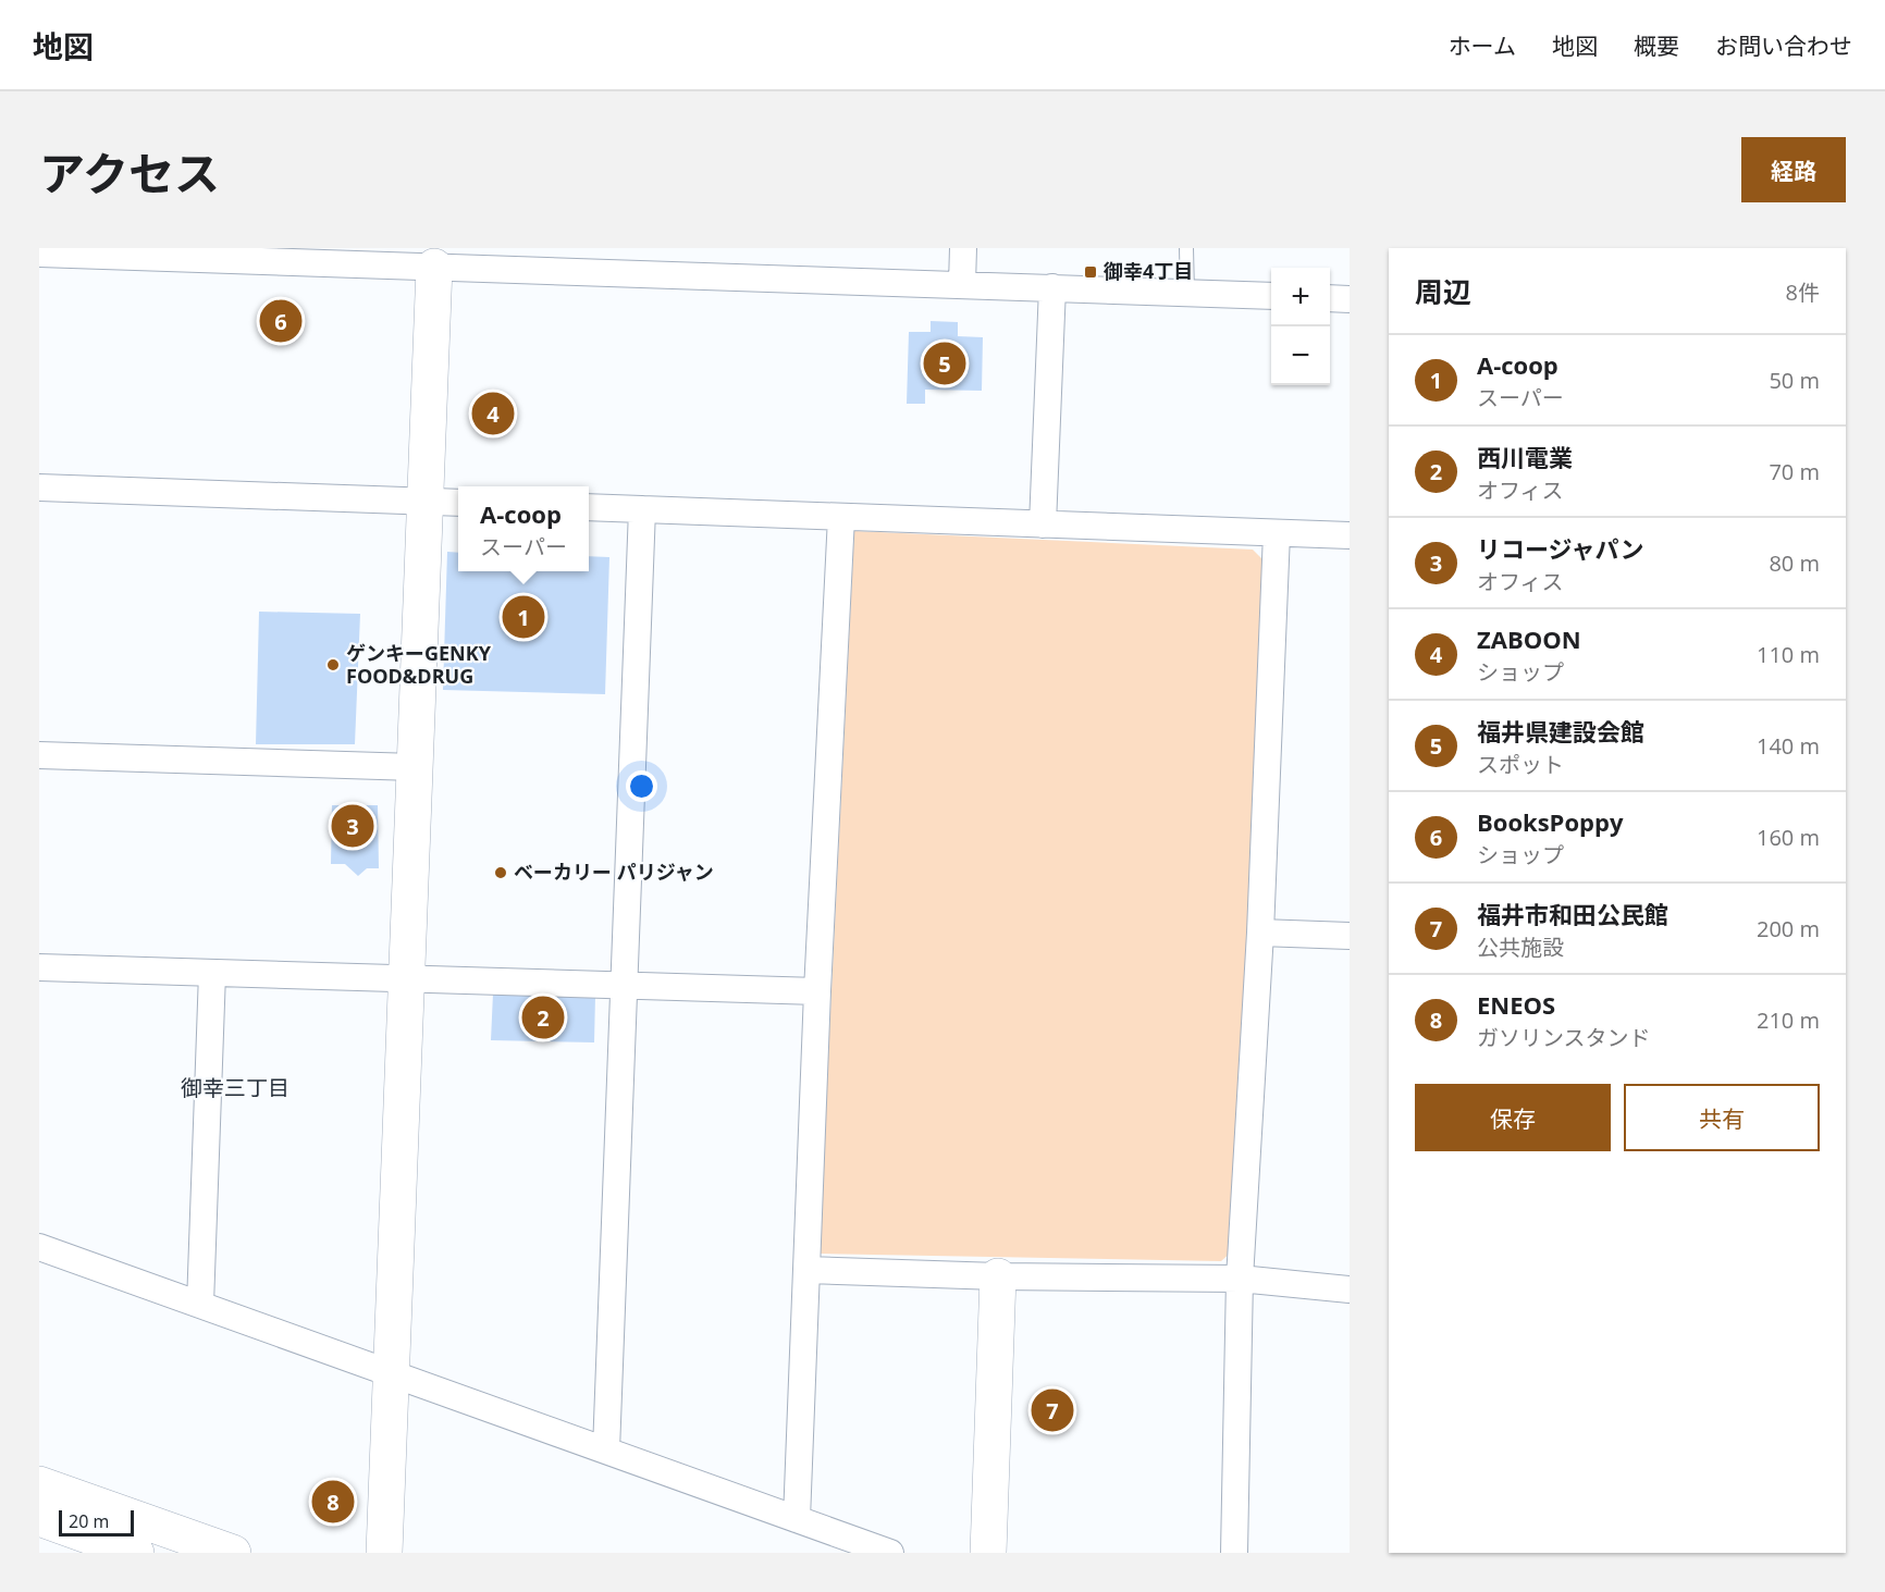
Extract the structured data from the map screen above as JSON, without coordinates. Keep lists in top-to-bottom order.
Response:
{
  "districts": ["御幸三丁目"],
  "places": {
    "transit": ["御幸4丁目"],
    "other": ["ゲンキーGENKY FOOD&DRUG", "ベーカリー パリジャン"]
  },
  "scale_bar": "20 m",
  "page": {
    "header": "地図",
    "nav": [
      "ホーム",
      "地図",
      "概要",
      "お問い合わせ"
    ],
    "title": "アクセス",
    "buttons": [
      "経路",
      ["保存", "共有"]
    ],
    "heading": ["周辺", "8件"],
    "map_buttons": ["+", "−"],
    "pins": [
      "6",
      "5",
      "4",
      "1",
      "3",
      "2",
      "7",
      "8"
    ],
    "list": [
      {
        "mark": "1",
        "name": "A-coop",
        "note": "スーパー",
        "value": "50 m"
      },
      {
        "mark": "2",
        "name": "西川電業",
        "note": "オフィス",
        "value": "70 m"
      },
      {
        "mark": "3",
        "name": "リコージャパン",
        "note": "オフィス",
        "value": "80 m"
      },
      {
        "mark": "4",
        "name": "ZABOON",
        "note": "ショップ",
        "value": "110 m"
      },
      {
        "mark": "5",
        "name": "福井県建設会館",
        "note": "スポット",
        "value": "140 m"
      },
      {
        "mark": "6",
        "name": "BooksPoppy",
        "note": "ショップ",
        "value": "160 m"
      },
      {
        "mark": "7",
        "name": "福井市和田公民館",
        "note": "公共施設",
        "value": "200 m"
      },
      {
        "mark": "8",
        "name": "ENEOS",
        "note": "ガソリンスタンド",
        "value": "210 m"
      }
    ],
    "popup": ["A-coop", "スーパー"],
    "scale": "20 m"
  }
}
